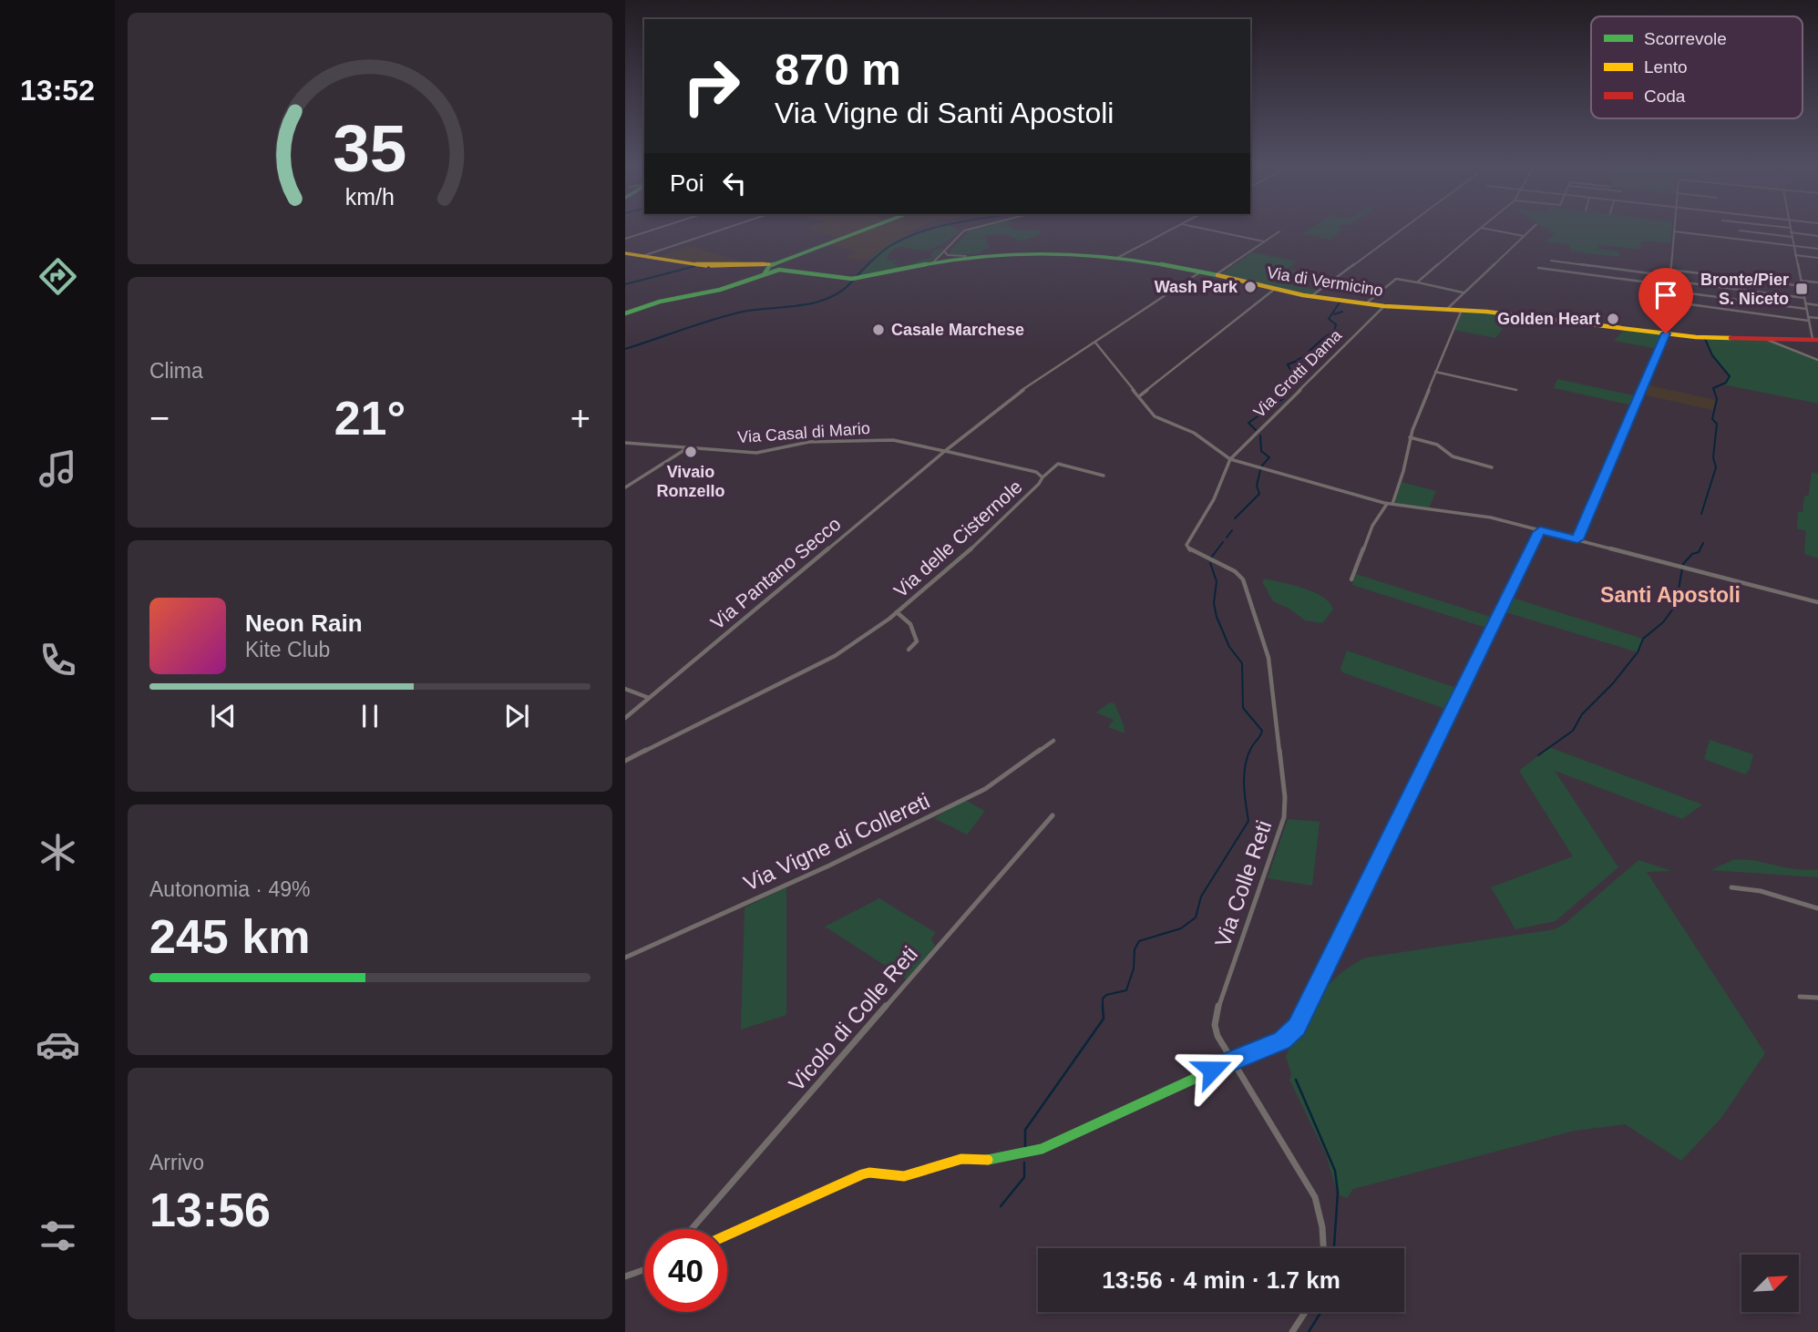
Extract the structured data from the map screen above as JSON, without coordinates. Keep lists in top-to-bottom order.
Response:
{
  "streets": {
    "main road": ["Via di Vermicino"],
    "street": [
      "Via Grotti Dama",
      "Via Casal di Mario",
      "Via delle Cisternole",
      "Via Pantano Secco",
      "Via Vigne di Collereti",
      "Via Colle Reti",
      "Vicolo di Colle Reti"
    ]
  },
  "crossings": [
    ["Via di Vermicino", "Via Grotti Dama"],
    ["Via Grotti Dama", "Via Colle Reti"],
    ["Via Casal di Mario", "Via delle Cisternole"],
    ["Via Casal di Mario", "Via Pantano Secco"],
    ["Via delle Cisternole", "Via Pantano Secco"]
  ],
  "districts": ["Santi Apostoli"],
  "places": {
    "other": [
      "Wash Park",
      "Golden Heart",
      "Casale Marchese",
      "Vivaio Ronzello"
    ],
    "transit": ["Bronte/Pier S. Niceto"]
  },
  "legend": ["Scorrevole", "Lento", "Coda"],
  "north": "top right",
  "page": {
    "tabs": "13:52",
    "turn": ["870 m", "Via Vigne di Santi Apostoli"],
    "then": "Poi",
    "tile": [
      "Clima",
      ["Autonomia · 49%", "245 km"],
      ["Arrivo", "13:56"]
    ],
    "heat": ["−", "21°", "+"],
    "song": ["Neon Rain", "Kite Club"],
    "limit": "40",
    "trip": "13:56 · 4 min · 1.7 km",
    "gauge": ["35", "km/h"]
  }
}
